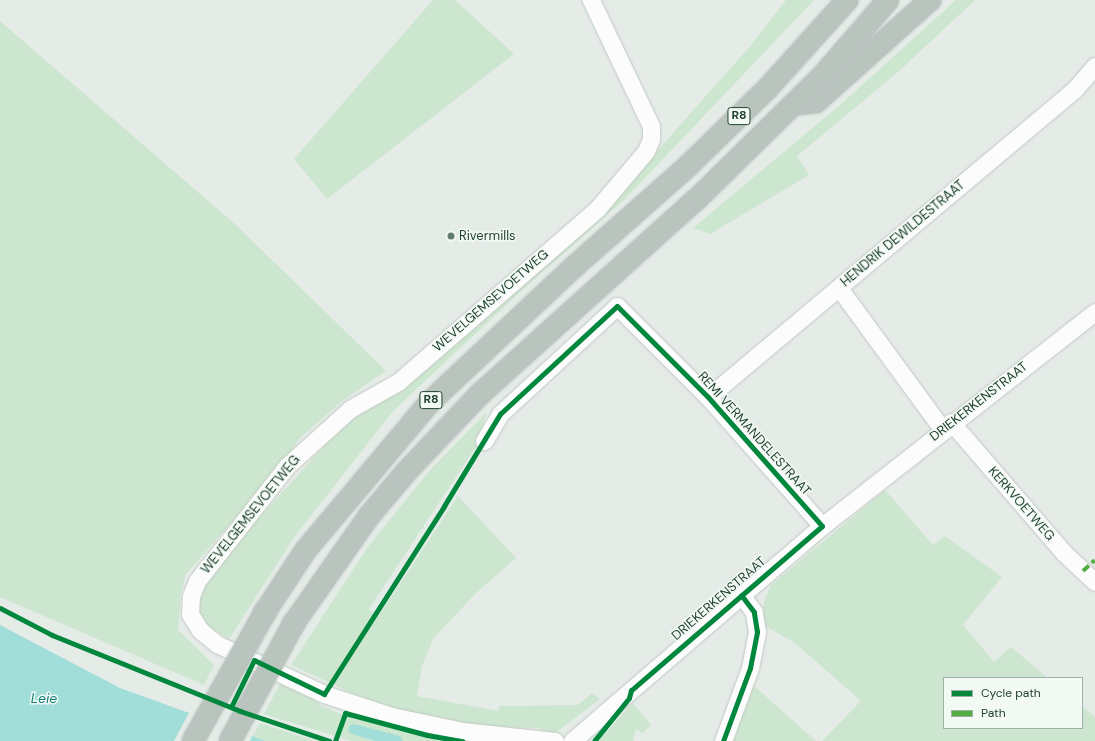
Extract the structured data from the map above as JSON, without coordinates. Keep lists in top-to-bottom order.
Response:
{
  "streets": {
    "highway": ["R8"],
    "street": [
      "HENDRIK DEWILDESTRAAT",
      "WEVELGEMSEVOETWEG",
      "DRIEKERKENSTRAAT",
      "REMI VERMANDELESTRAAT",
      "KERKVOETWEG"
    ]
  },
  "crossings": [
    ["HENDRIK DEWILDESTRAAT", "REMI VERMANDELESTRAAT"],
    ["HENDRIK DEWILDESTRAAT", "KERKVOETWEG"],
    ["DRIEKERKENSTRAAT", "REMI VERMANDELESTRAAT"],
    ["DRIEKERKENSTRAAT", "KERKVOETWEG"]
  ],
  "water": ["Leie"],
  "places": ["Rivermills"],
  "legend": ["Cycle path", "Path"]
}
